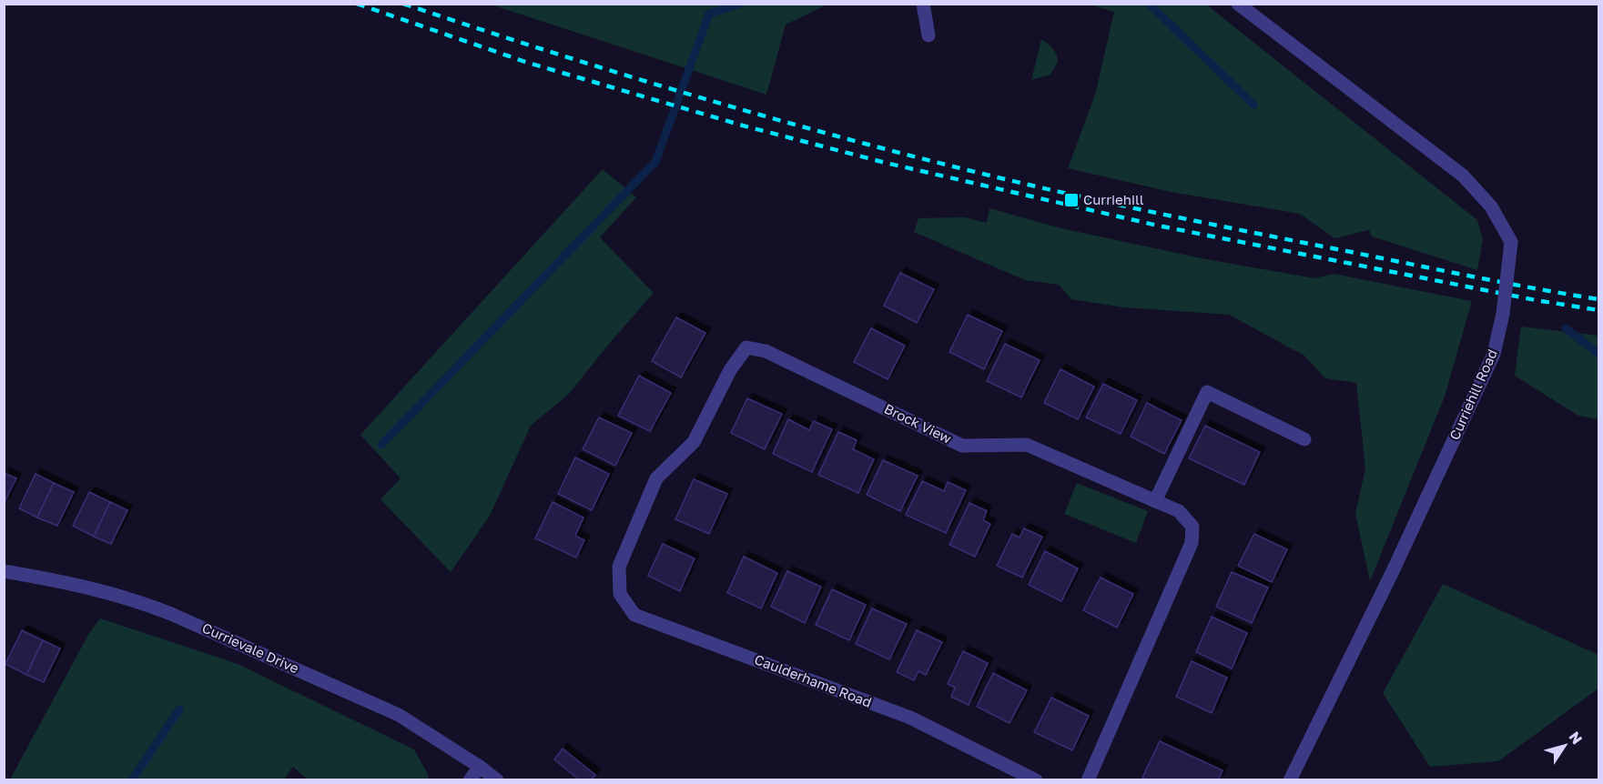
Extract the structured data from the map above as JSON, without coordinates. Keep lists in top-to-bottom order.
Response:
{
  "streets": {
    "street": [
      "Curriehill Road",
      "Brock View",
      "Currievale Drive",
      "Caulderhame Road"
    ]
  },
  "crossings": [
    ["Brock View", "Caulderhame Road"]
  ],
  "places": {
    "transit": ["Curriehill"]
  },
  "north": "top right"
}
